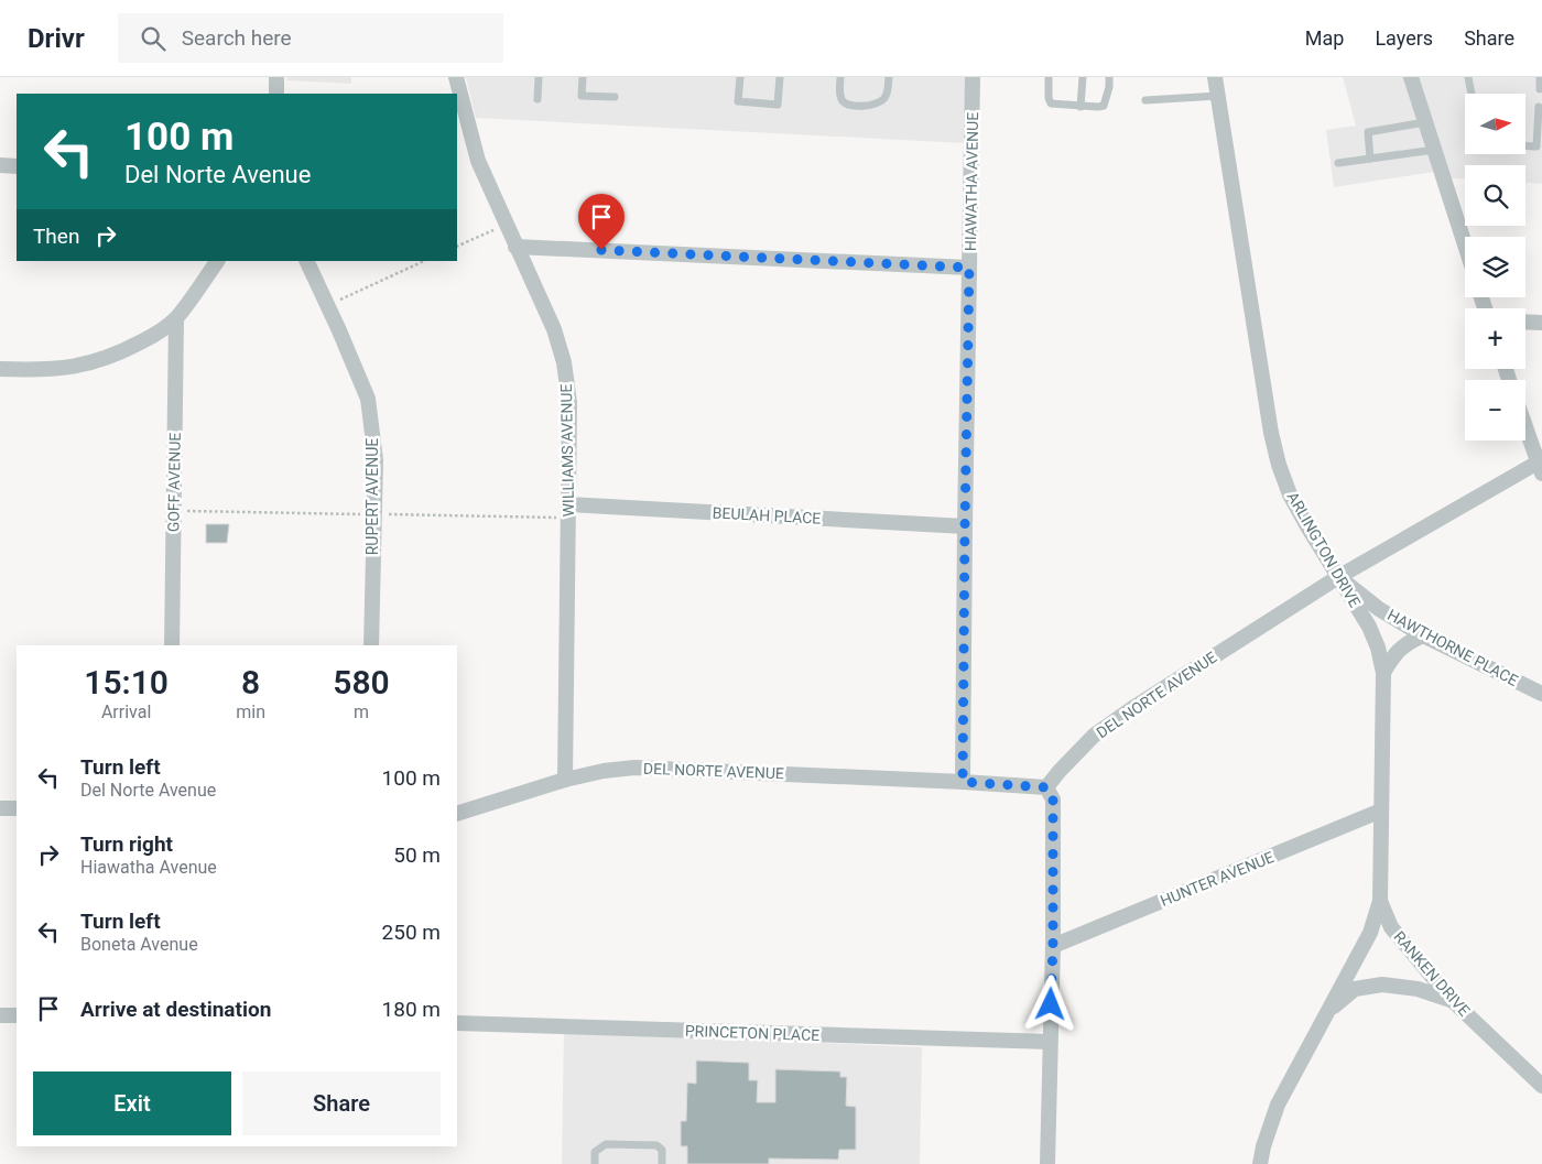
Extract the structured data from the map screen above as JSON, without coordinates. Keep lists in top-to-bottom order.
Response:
{
  "streets": {
    "street": [
      "HIAWATHA AVENUE",
      "WILLIAMS AVENUE",
      "GOFF AVENUE",
      "RUPERT AVENUE",
      "BEULAH PLACE",
      "ARLINGTON DRIVE",
      "HAWTHORNE PLACE",
      "DEL NORTE AVENUE",
      "HUNTER AVENUE",
      "RANKEN DRIVE",
      "PRINCETON PLACE"
    ]
  },
  "crossings": [
    ["HIAWATHA AVENUE", "BEULAH PLACE"],
    ["HIAWATHA AVENUE", "DEL NORTE AVENUE"],
    ["WILLIAMS AVENUE", "BEULAH PLACE"],
    ["WILLIAMS AVENUE", "DEL NORTE AVENUE"],
    ["ARLINGTON DRIVE", "HAWTHORNE PLACE"],
    ["ARLINGTON DRIVE", "DEL NORTE AVENUE"],
    ["ARLINGTON DRIVE", "HUNTER AVENUE"],
    ["ARLINGTON DRIVE", "RANKEN DRIVE"],
    ["HAWTHORNE PLACE", "DEL NORTE AVENUE"]
  ],
  "north": "right",
  "page": {
    "header": "Drivr",
    "search": "Search here",
    "nav": ["Map", "Layers", "Share"],
    "map_buttons": ["+", "−"],
    "turn": ["100 m", "Del Norte Avenue"],
    "then": "Then",
    "eta": [
      "15:10",
      "Arrival",
      "8",
      "min",
      "580",
      "m"
    ],
    "list": [
      {
        "name": "Turn left",
        "note": "Del Norte Avenue",
        "value": "100 m"
      },
      {
        "name": "Turn right",
        "note": "Hiawatha Avenue",
        "value": "50 m"
      },
      {
        "name": "Turn left",
        "note": "Boneta Avenue",
        "value": "250 m"
      },
      {
        "name": "Arrive at destination",
        "value": "180 m"
      }
    ],
    "buttons": ["Exit", "Share"]
  }
}
